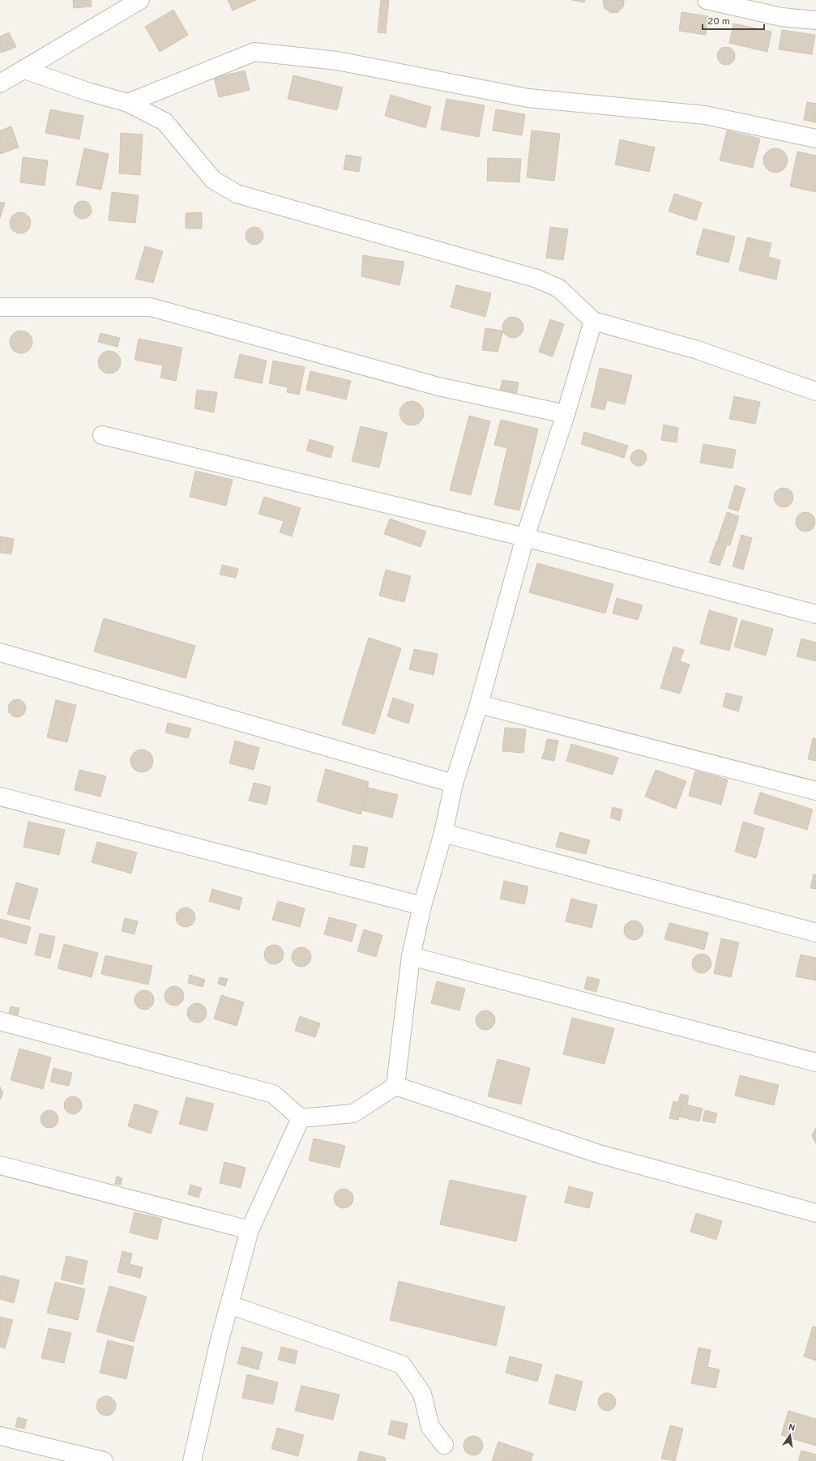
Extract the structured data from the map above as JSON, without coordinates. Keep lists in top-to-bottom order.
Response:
{
  "scale_bar": "20 m",
  "north": "top"
}
